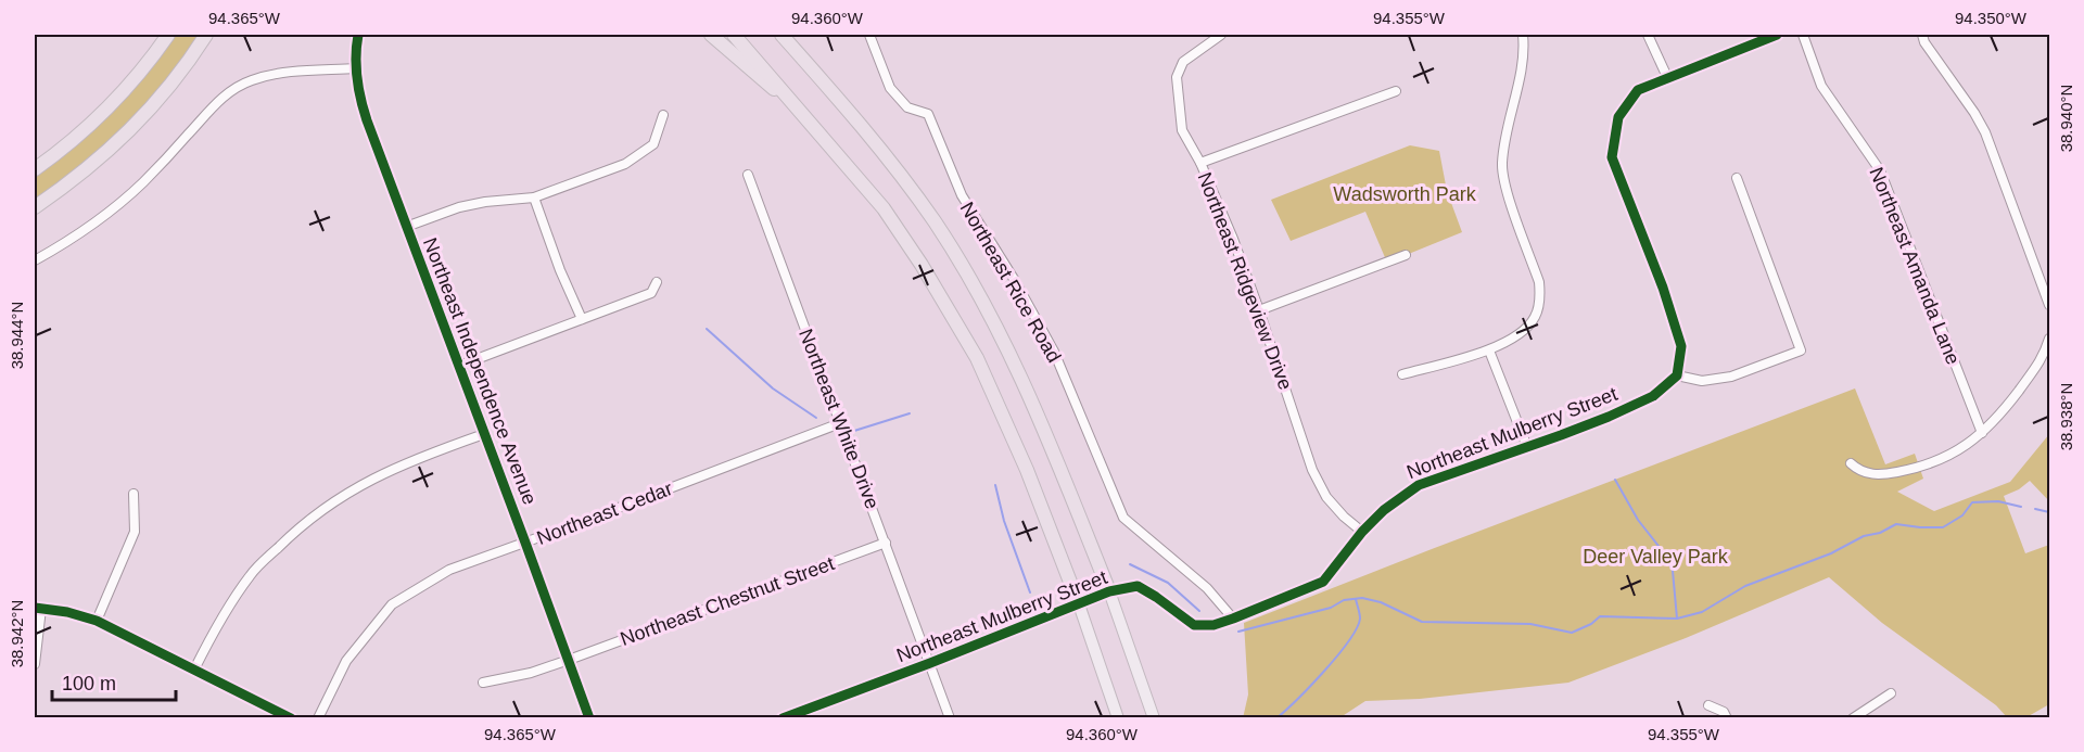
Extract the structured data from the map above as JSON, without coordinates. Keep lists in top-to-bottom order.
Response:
{
  "streets": {
    "street": [
      "Northeast Amanda Lane",
      "Northeast Ridgeview Drive",
      "Northeast Rice Road",
      "Northeast Independence Avenue",
      "Northeast White Drive",
      "Northeast Mulberry Street",
      "Northeast Cedar",
      "Northeast Chestnut Street"
    ]
  },
  "crossings": [
    ["Northeast Ridgeview Drive", "Northeast Mulberry Street"],
    ["Northeast Rice Road", "Northeast Mulberry Street"],
    ["Northeast Independence Avenue", "Northeast Cedar"],
    ["Northeast Independence Avenue", "Northeast Chestnut Street"],
    ["Northeast White Drive", "Northeast Mulberry Street"],
    ["Northeast White Drive", "Northeast Cedar"],
    ["Northeast White Drive", "Northeast Chestnut Street"]
  ],
  "parks": ["Wadsworth Park", "Deer Valley Park"],
  "scale_bar": "100 m",
  "coordinates": [
    "94.365°W",
    "94.360°W",
    "94.355°W",
    "94.350°W",
    "38.940°N",
    "38.944°N",
    "38.938°N",
    "38.942°N"
  ]
}
